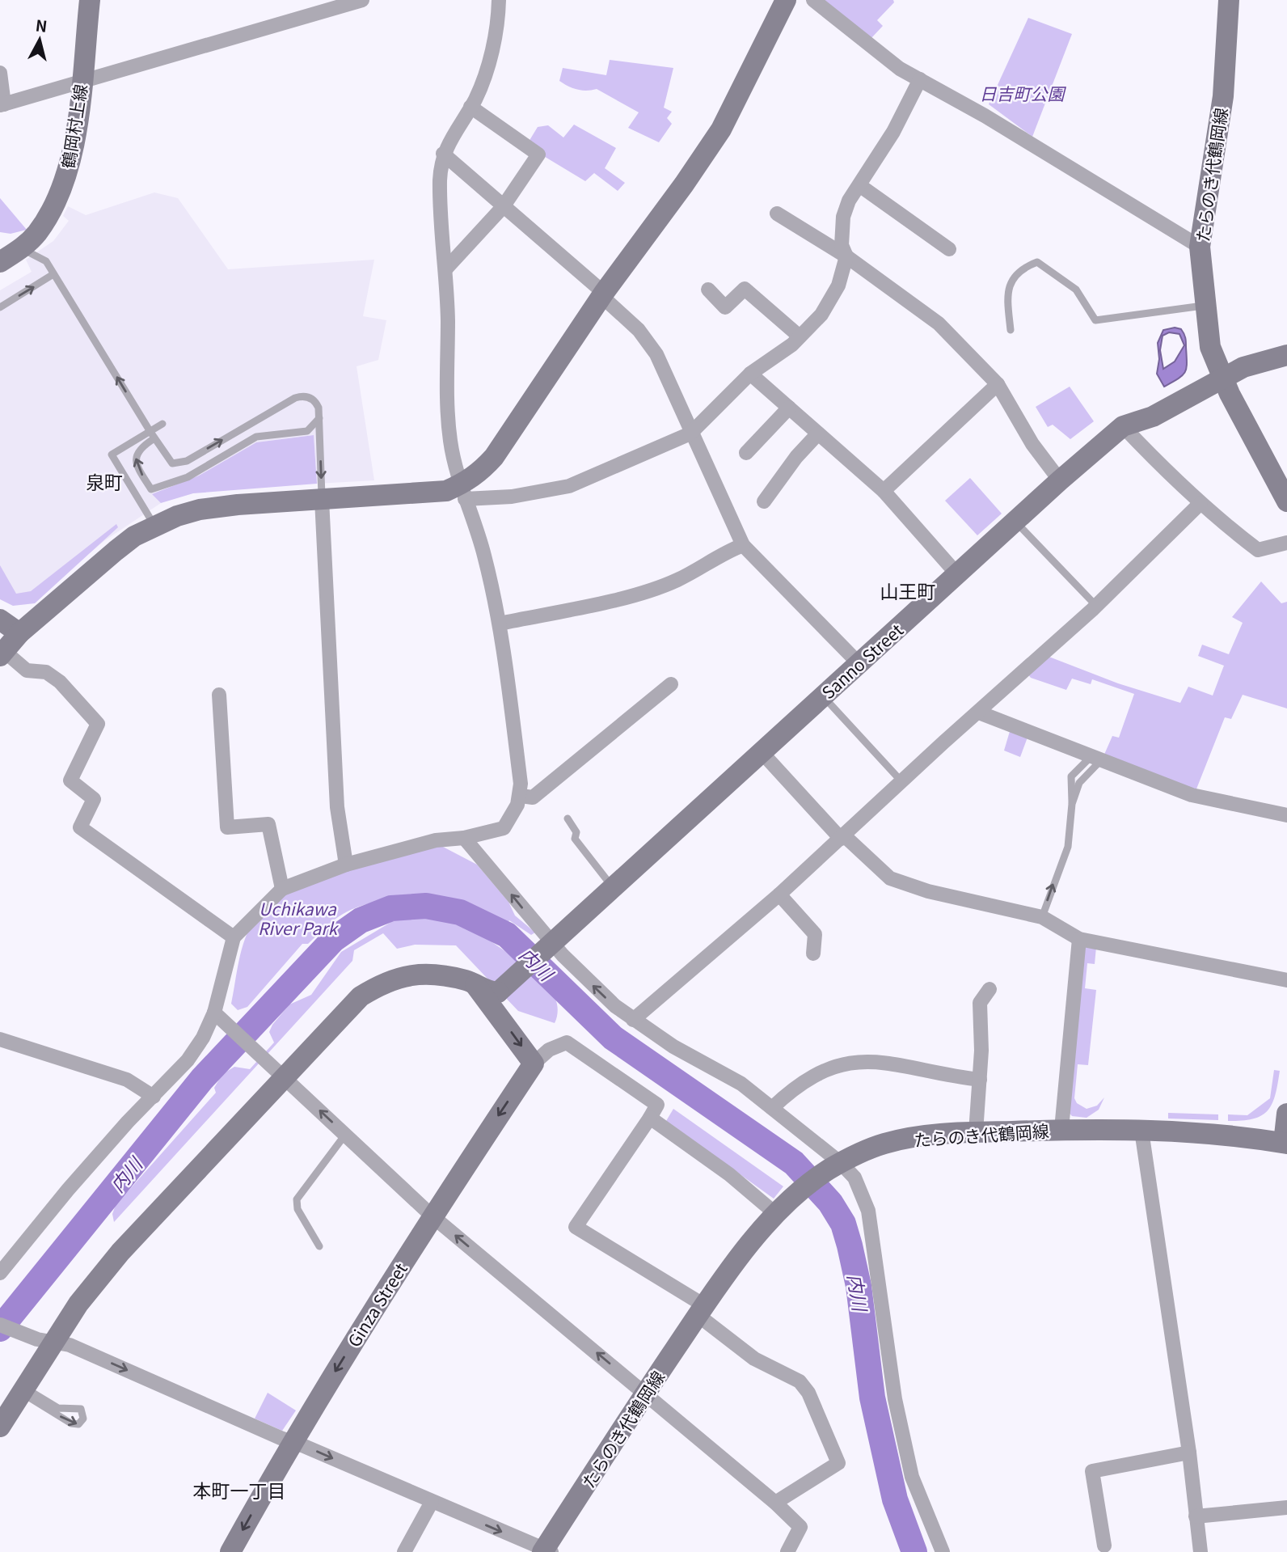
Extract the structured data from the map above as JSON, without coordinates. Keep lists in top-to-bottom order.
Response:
{
  "streets": {
    "street": [
      "鶴岡村上線",
      "たらのき代鶴岡線",
      "Sanno Street",
      "Ginza Street"
    ]
  },
  "crossings": [
    ["たらのき代鶴岡線", "Sanno Street"]
  ],
  "one_way": ["Ginza Street"],
  "districts": ["泉町", "山王町", "本町一丁目"],
  "water": ["内川"],
  "parks": ["日吉町公園", "Uchikawa River Park"],
  "north": "top"
}
